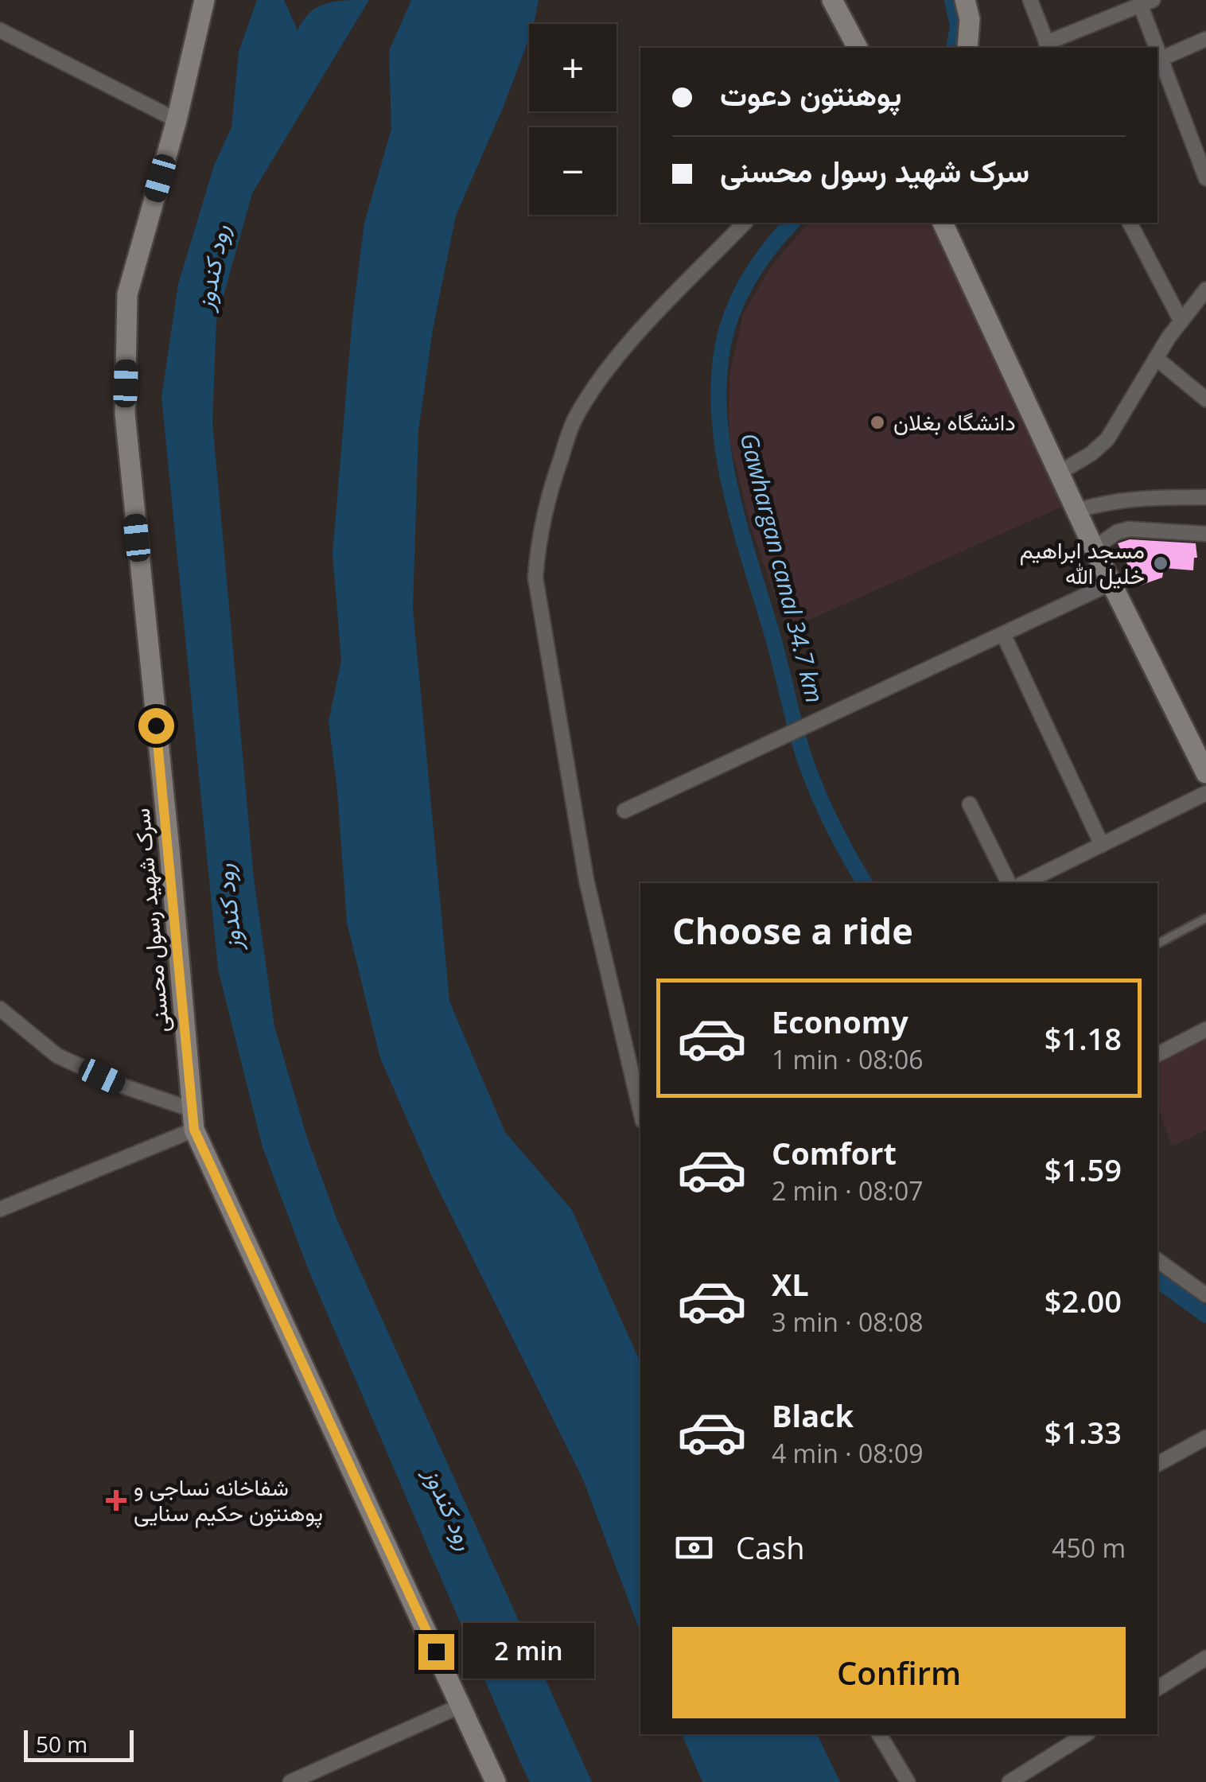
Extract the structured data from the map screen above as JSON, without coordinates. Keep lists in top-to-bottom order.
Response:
{
  "streets": {
    "street": ["سرک شهید رسول محسنی"]
  },
  "water": ["رود کندوز", "Gawhargan canal 34.7 km"],
  "places": {
    "other": ["دانشگاه بغلان", "مسجد ابراهیم خلیل الله"],
    "health": ["شفاخانه نساجی و پوهنتون حکیم سنایی"]
  },
  "scale_bar": "50 m",
  "page": {
    "map_buttons": ["+", "−"],
    "banner": ["پوهنتون دعوت", "سرک شهید رسول محسنی"],
    "heading": "Choose a ride",
    "list": [
      {
        "name": "Economy",
        "note": "1 min · 08:06",
        "value": "$1.18"
      },
      {
        "name": "Comfort",
        "note": "2 min · 08:07",
        "value": "$1.59"
      },
      {
        "name": "XL",
        "note": "3 min · 08:08",
        "value": "$2.00"
      },
      {
        "name": "Black",
        "note": "4 min · 08:09",
        "value": "$1.33"
      }
    ],
    "pay": ["Cash", "450 m"],
    "buttons": "Confirm",
    "bubble": "2 min",
    "scale": "50 m"
  }
}
